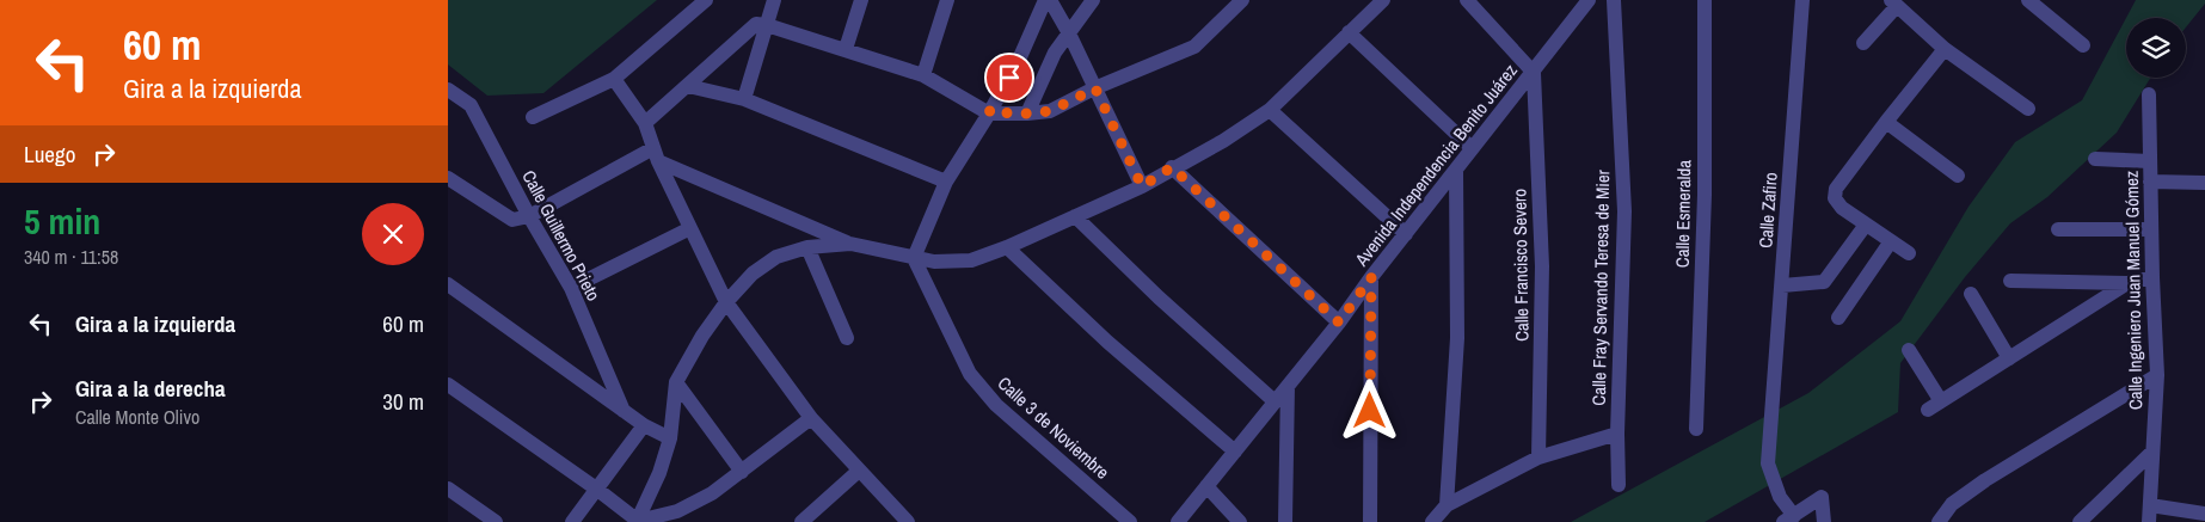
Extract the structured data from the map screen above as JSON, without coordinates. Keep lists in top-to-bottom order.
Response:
{
  "streets": {
    "street": [
      "Avenida Independencia Benito Juárez",
      "Calle Zafiro",
      "Calle Esmeralda",
      "Calle Guillermo Prieto",
      "Calle Francisco Severo",
      "Calle Fray Servando Teresa de Mier",
      "Calle Ingeniero Juan Manuel Gómez",
      "Calle 3 de Noviembre"
    ]
  },
  "crossings": [
    ["Avenida Independencia Benito Juárez", "Calle Francisco Severo"]
  ],
  "page": {
    "turn": ["60 m", "Gira a la izquierda"],
    "then": "Luego",
    "heading": ["5 min", "340 m · 11:58"],
    "list": [
      {
        "name": "Gira a la izquierda",
        "value": "60 m"
      },
      {
        "name": "Gira a la derecha",
        "note": "Calle Monte Olivo",
        "value": "30 m"
      }
    ]
  }
}
